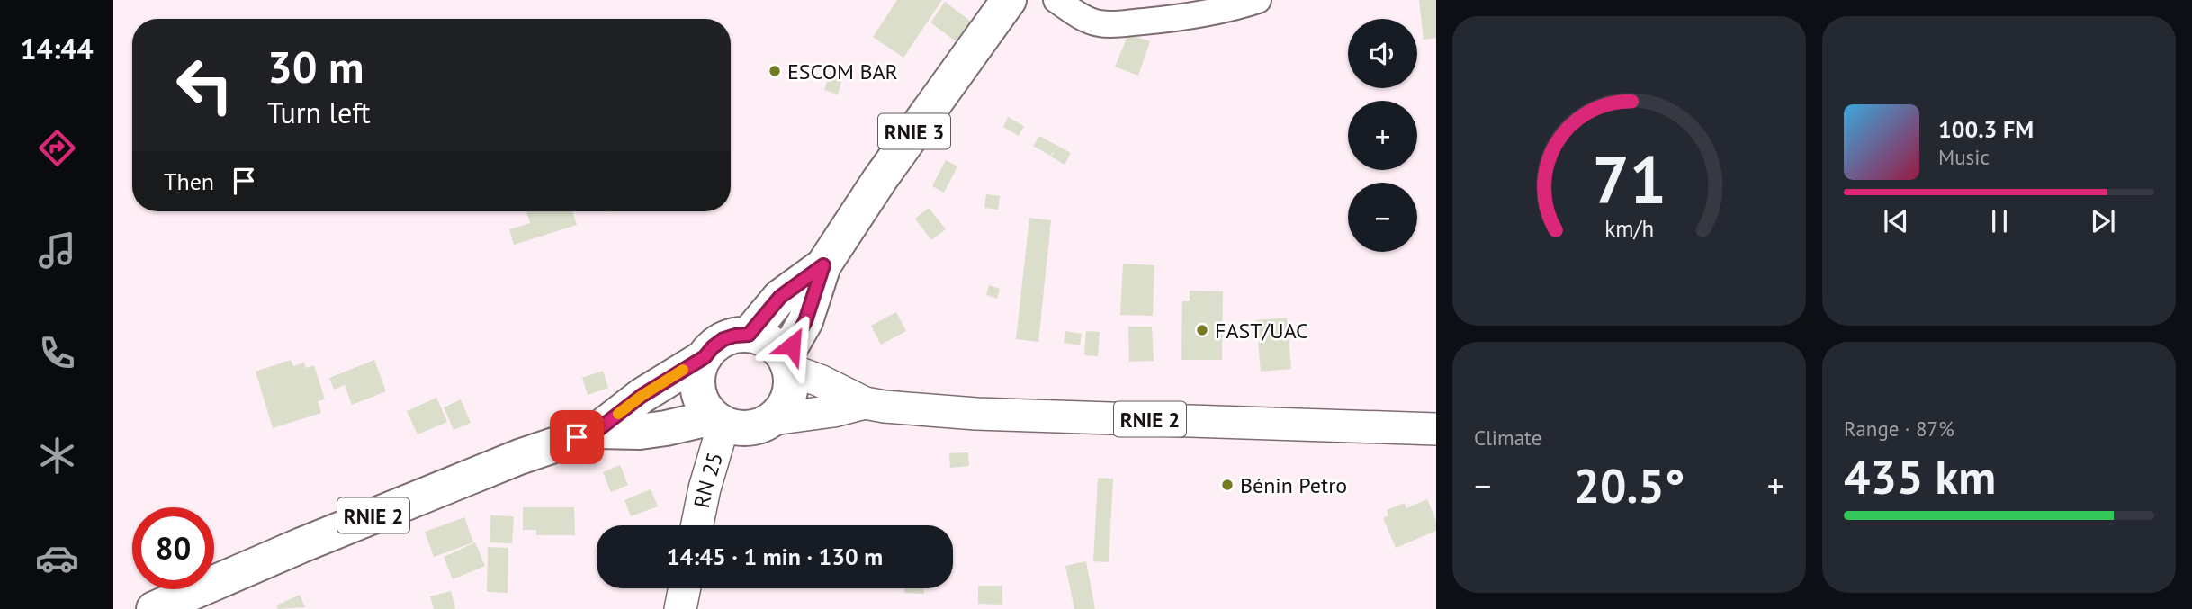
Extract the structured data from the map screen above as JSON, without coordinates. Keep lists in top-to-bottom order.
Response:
{
  "streets": {
    "highway": ["RNIE 3", "RNIE 2"],
    "main road": ["RN 25"]
  },
  "crossings": [
    ["RNIE 3", "RNIE 2"],
    ["RNIE 3", "RN 25"],
    ["RNIE 2", "RN 25"]
  ],
  "places": ["ESCOM BAR", "FAST/UAC", "Bénin Petro"],
  "page": {
    "tabs": "14:44",
    "map_buttons": ["+", "−"],
    "turn": ["30 m", "Turn left"],
    "song": ["100.3 FM", "Music"],
    "then": "Then",
    "tile": [
      "Climate",
      ["Range · 87%", "435 km"]
    ],
    "heat": ["−", "20.5°", "+"],
    "limit": "80",
    "trip": "14:45 · 1 min · 130 m",
    "gauge": ["71", "km/h"]
  }
}
